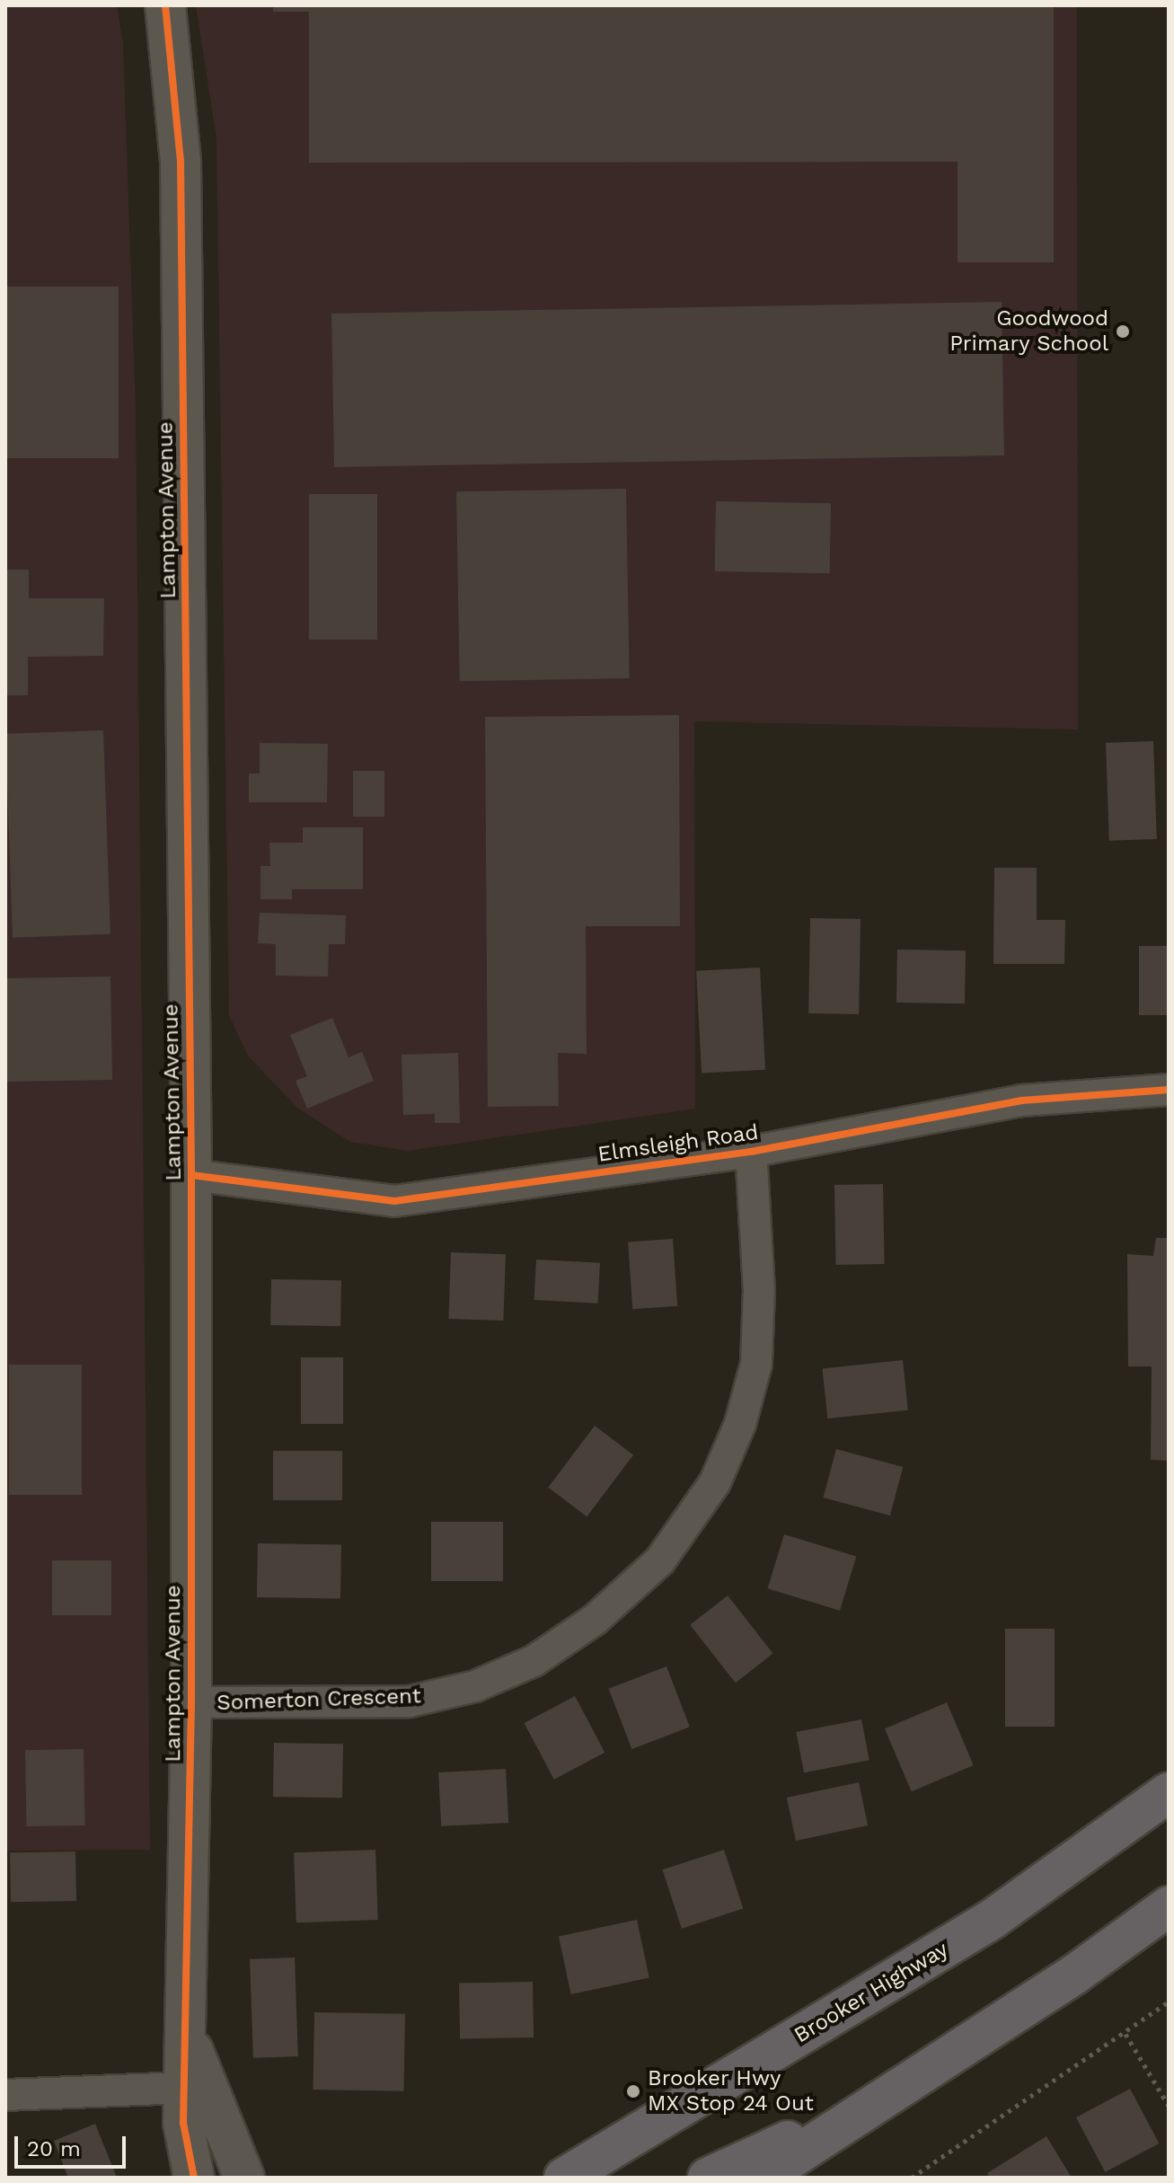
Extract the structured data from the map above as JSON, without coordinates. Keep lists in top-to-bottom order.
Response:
{
  "streets": {
    "highway": ["Brooker Highway"],
    "street": ["Lampton Avenue", "Elmsleigh Road", "Somerton Crescent"]
  },
  "crossings": [
    ["Lampton Avenue", "Elmsleigh Road"],
    ["Lampton Avenue", "Somerton Crescent"],
    ["Elmsleigh Road", "Somerton Crescent"]
  ],
  "places": ["Goodwood Primary School", "Brooker Hwy MX Stop 24 Out"],
  "scale_bar": "20 m"
}
